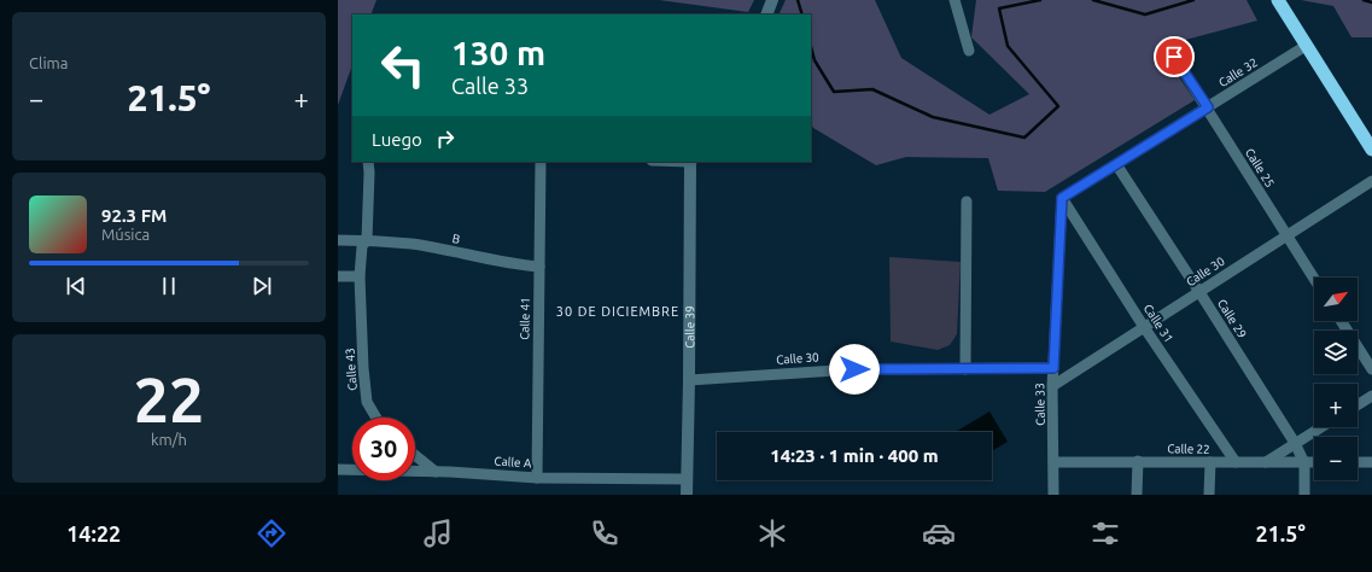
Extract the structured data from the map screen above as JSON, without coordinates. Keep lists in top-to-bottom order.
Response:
{
  "streets": {
    "street": [
      "Calle 32",
      "Calle 25",
      "B",
      "Calle 30",
      "Calle 41",
      "Calle 29",
      "Calle 31",
      "Calle 39",
      "Calle 43",
      "Calle 33",
      "Calle 22",
      "Calle A"
    ]
  },
  "crossings": [
    ["Calle 32", "Calle 25"],
    ["Calle 32", "Calle 29"],
    ["Calle 32", "Calle 31"],
    ["Calle 32", "Calle 33"],
    ["Calle 25", "Calle 30"],
    ["B", "Calle 41"],
    ["B", "Calle 43"],
    ["Calle 30", "Calle 29"],
    ["Calle 30", "Calle 31"],
    ["Calle 30", "Calle 39"],
    ["Calle 30", "Calle 33"],
    ["Calle 41", "Calle A"],
    ["Calle 29", "Calle 22"],
    ["Calle 31", "Calle 33"],
    ["Calle 31", "Calle 22"],
    ["Calle 39", "Calle A"],
    ["Calle 33", "Calle 22"]
  ],
  "districts": ["30 DE DICIEMBRE"],
  "north": "top right",
  "page": {
    "tile": [
      "Clima",
      ["22", "km/h"]
    ],
    "turn": ["130 m", "Calle 33"],
    "heat": ["−", "21.5°", "+"],
    "then": "Luego",
    "song": ["92.3 FM", "Música"],
    "map_buttons": ["+", "−"],
    "limit": "30",
    "trip": "14:23 · 1 min · 400 m",
    "tabs": ["14:22", "21.5°"]
  }
}
